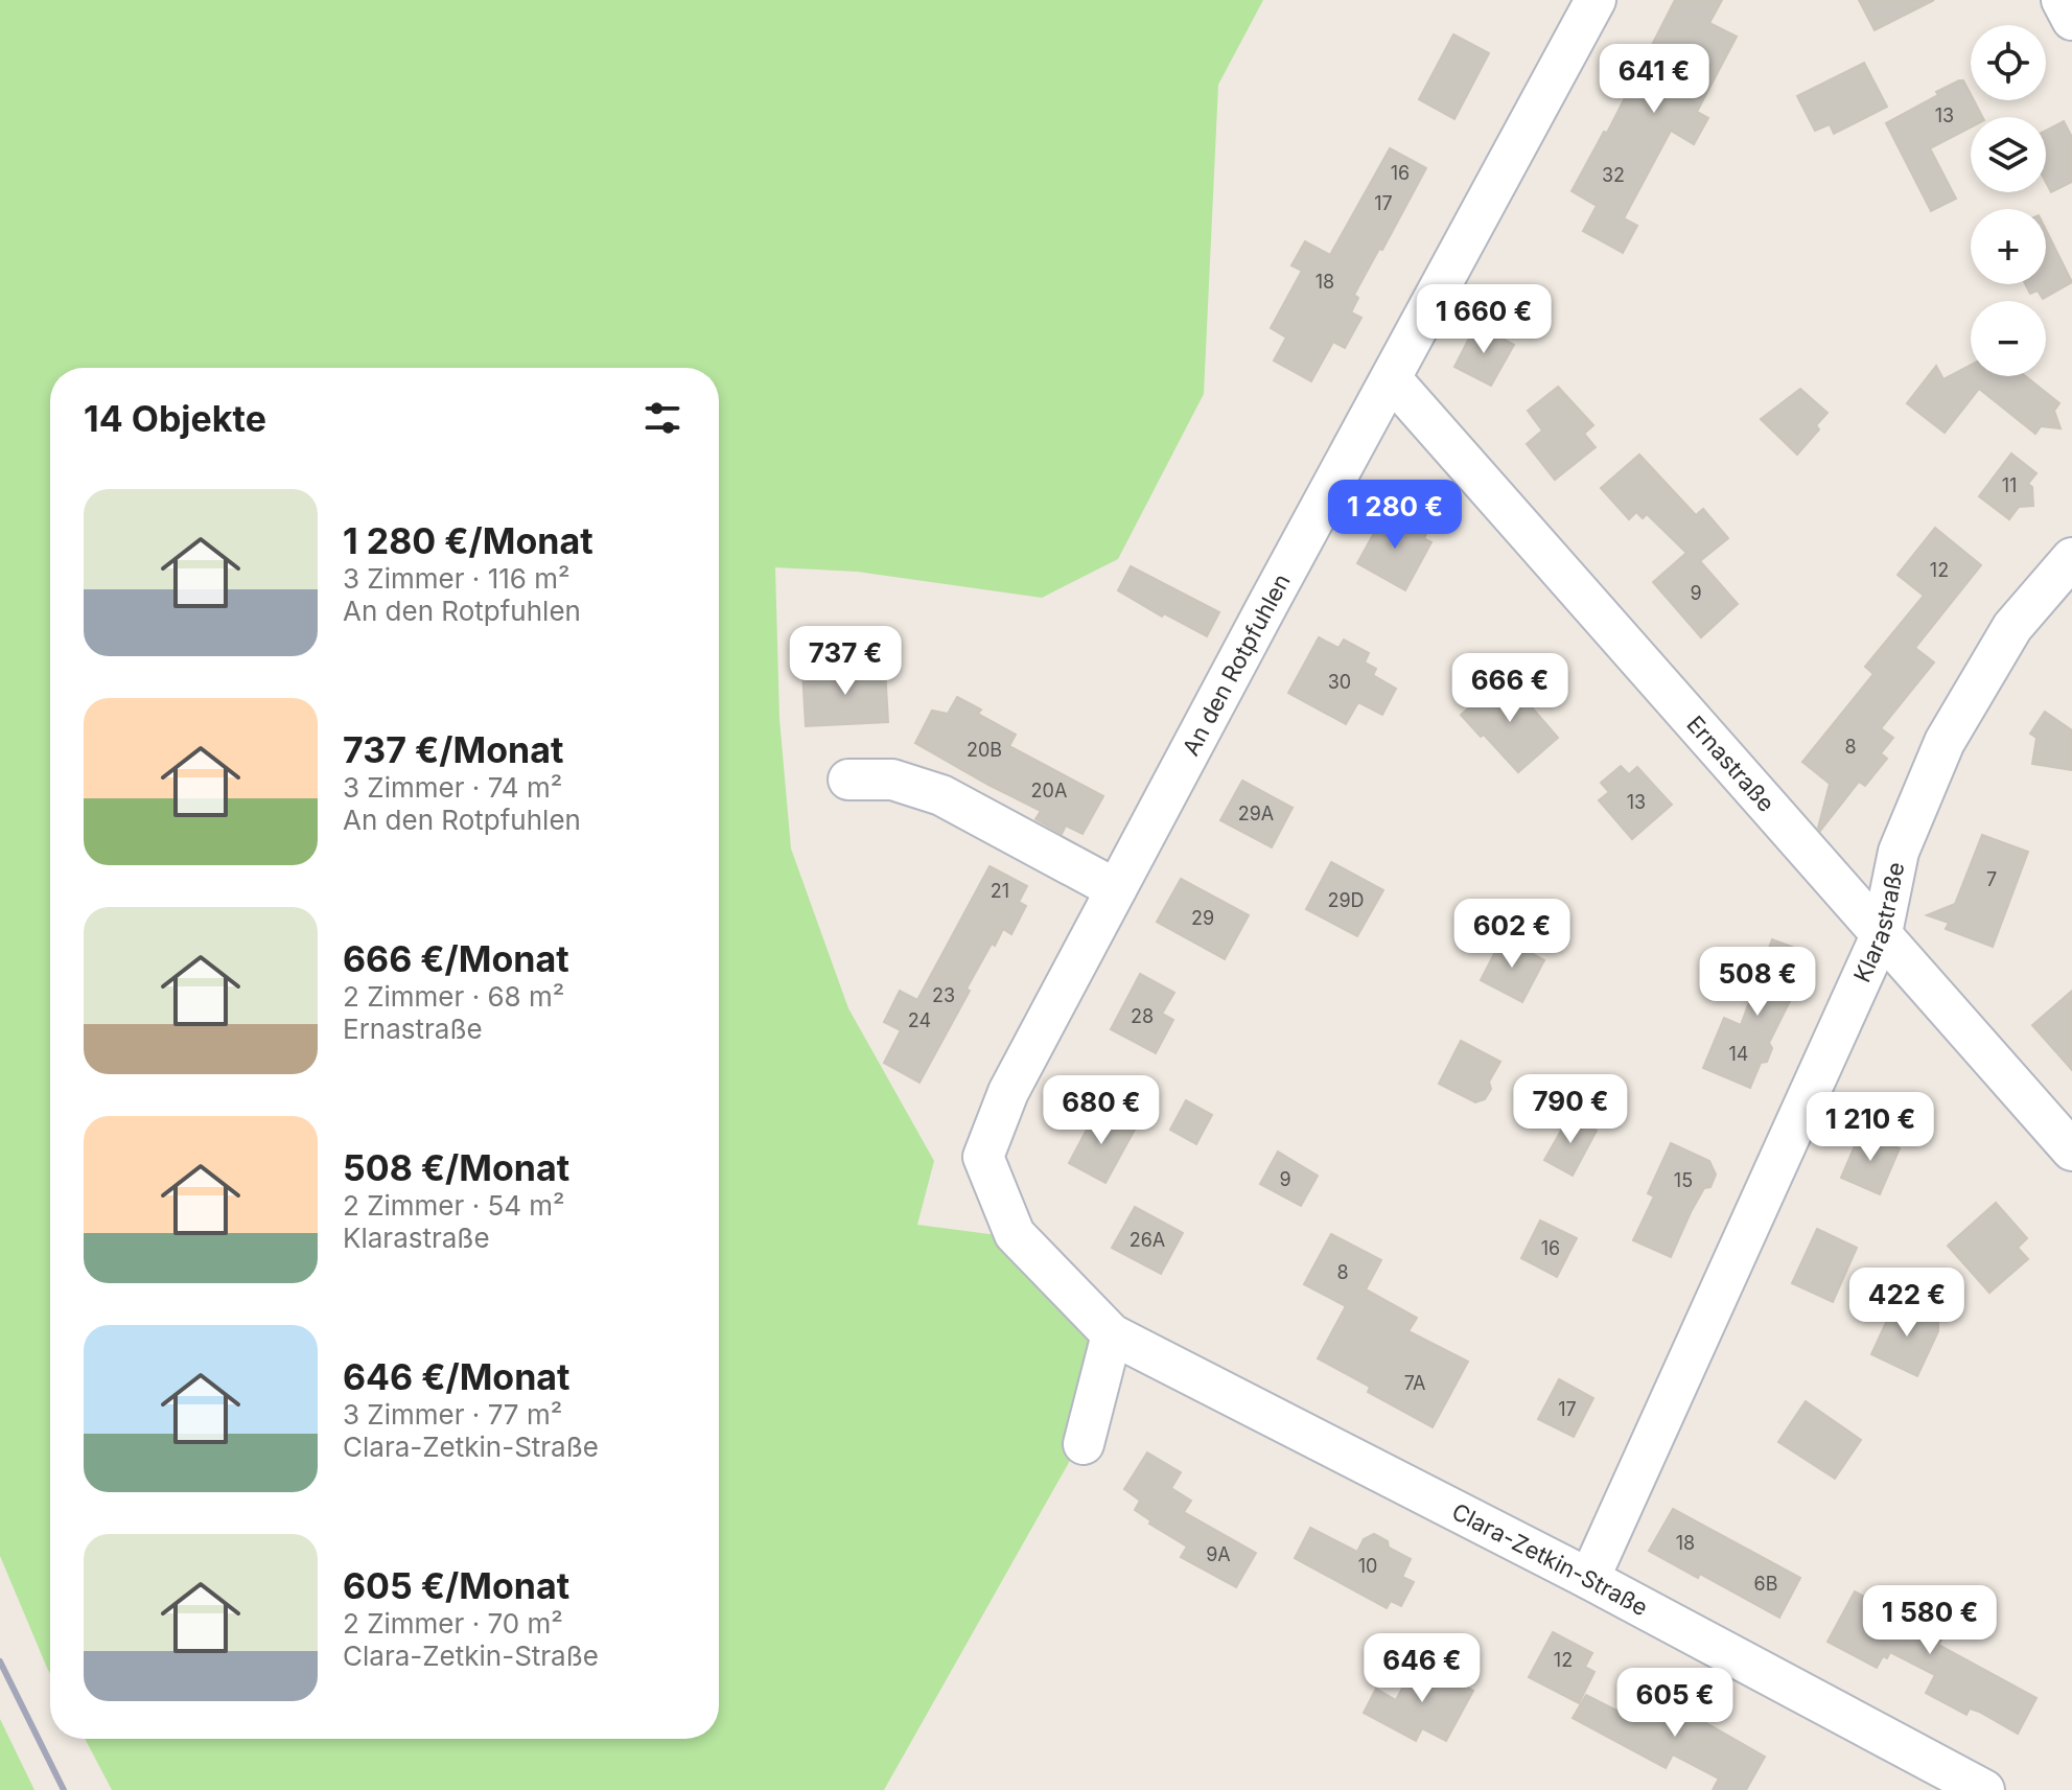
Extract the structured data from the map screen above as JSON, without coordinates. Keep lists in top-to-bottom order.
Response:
{
  "streets": {
    "street": [
      "An den Rotpfuhlen",
      "Ernastraße",
      "Klarastraße",
      "Clara-Zetkin-Straße"
    ]
  },
  "crossings": [
    ["An den Rotpfuhlen", "Ernastraße"],
    ["An den Rotpfuhlen", "Clara-Zetkin-Straße"],
    ["Ernastraße", "Klarastraße"],
    ["Klarastraße", "Clara-Zetkin-Straße"]
  ],
  "house_numbers": [
    "13",
    "16",
    "32",
    "17",
    "18",
    "11",
    "12",
    "9",
    "30",
    "8",
    "20B",
    "20A",
    "13",
    "29A",
    "7",
    "21",
    "29D",
    "29",
    "23",
    "28",
    "24",
    "14",
    "9",
    "15",
    "26A",
    "16",
    "8",
    "7A",
    "17",
    "18",
    "9A",
    "10",
    "6B",
    "12"
  ],
  "page": {
    "map_buttons": ["+", "−"],
    "price": [
      "641 €",
      "1 660 €",
      "1 280 €",
      "737 €",
      "666 €",
      "602 €",
      "508 €",
      "790 €",
      "680 €",
      "1 210 €",
      "422 €",
      "1 580 €",
      "646 €",
      "605 €"
    ],
    "heading": "14 Objekte",
    "list": [
      {
        "name": "1 280 €/Monat",
        "note": "3 Zimmer · 116 m² · An den Rotpfuhlen"
      },
      {
        "name": "737 €/Monat",
        "note": "3 Zimmer · 74 m² · An den Rotpfuhlen"
      },
      {
        "name": "666 €/Monat",
        "note": "2 Zimmer · 68 m² · Ernastraße"
      },
      {
        "name": "508 €/Monat",
        "note": "2 Zimmer · 54 m² · Klarastraße"
      },
      {
        "name": "646 €/Monat",
        "note": "3 Zimmer · 77 m² · Clara-Zetkin-Straße"
      },
      {
        "name": "605 €/Monat",
        "note": "2 Zimmer · 70 m² · Clara-Zetkin-Straße"
      }
    ]
  }
}
